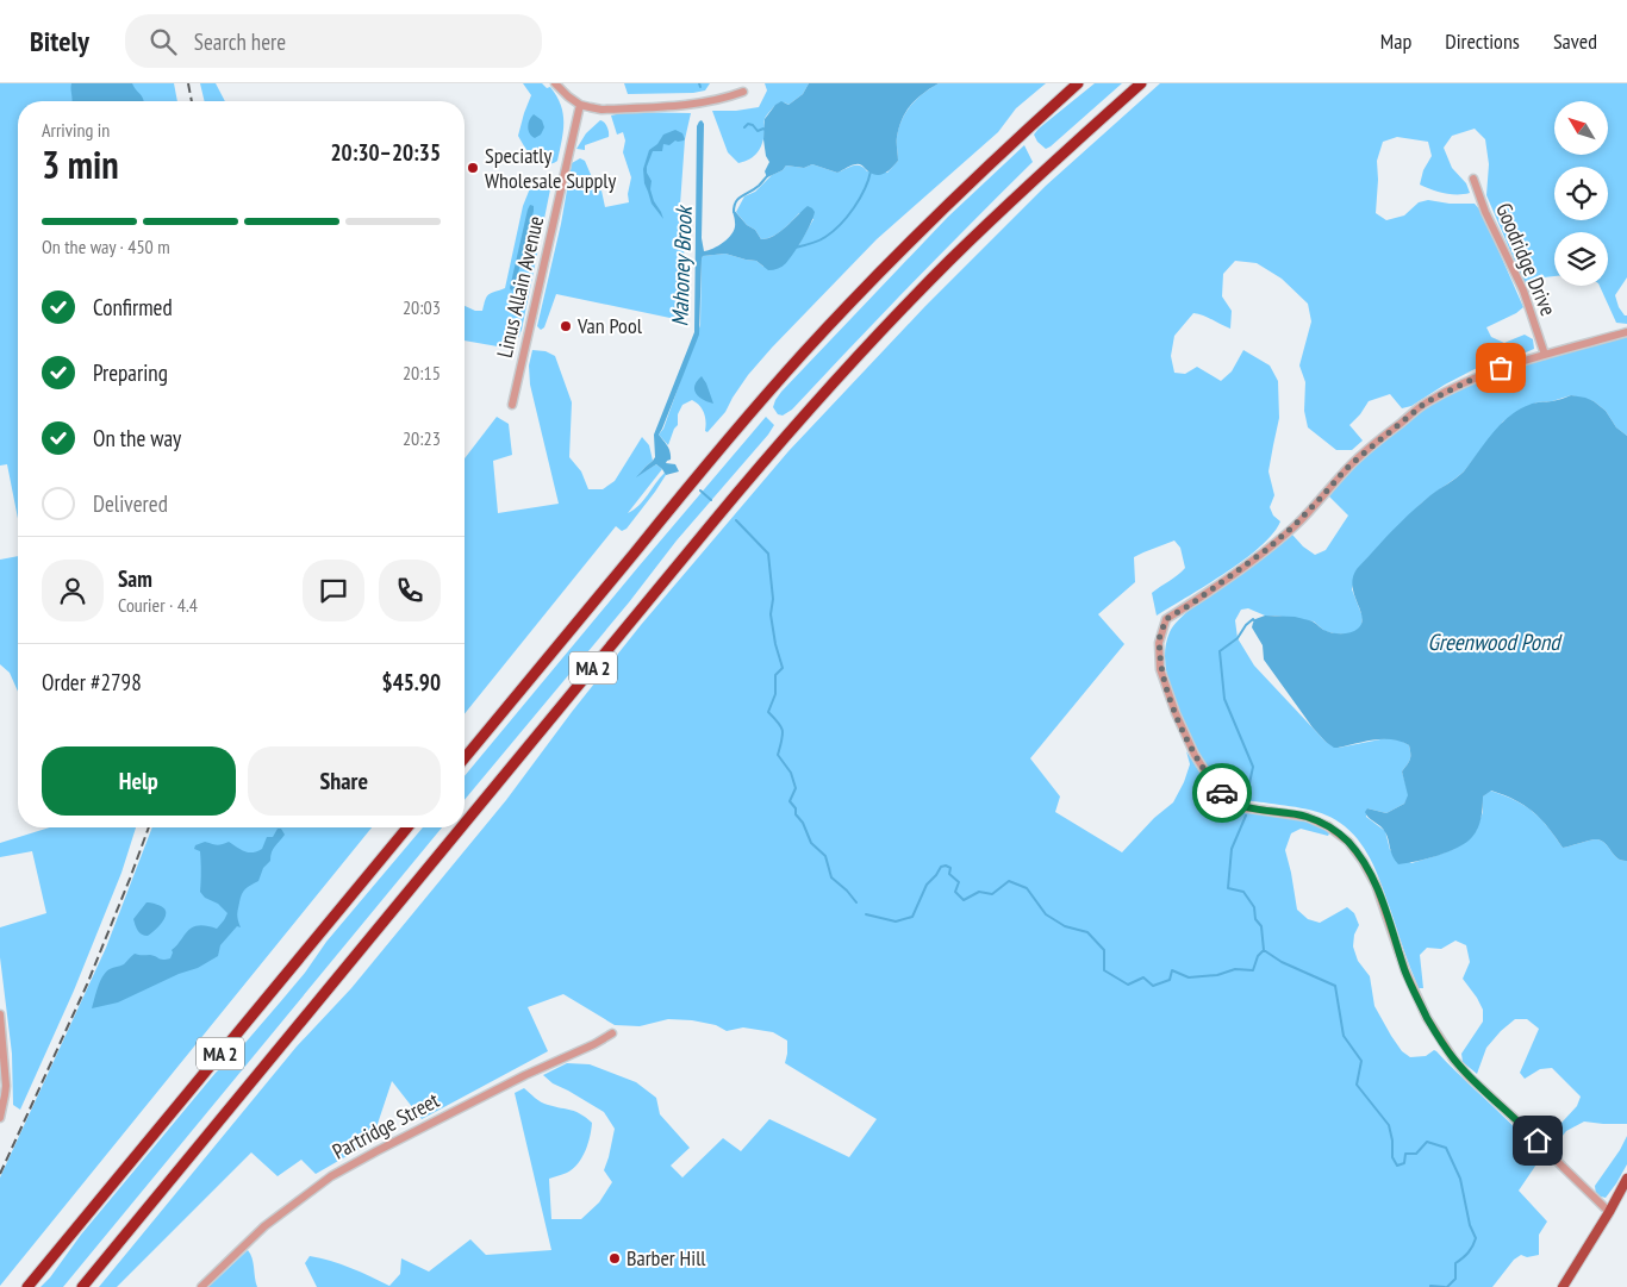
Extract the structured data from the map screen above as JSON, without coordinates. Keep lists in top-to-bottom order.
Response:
{
  "streets": {
    "highway": ["MA 2"],
    "street": ["Goodridge Drive", "Linus Allain Avenue", "Partridge Street"]
  },
  "water": ["Mahoney Brook", "Greenwood Pond"],
  "places": ["Speciatly Wholesale Supply", "Van Pool", "Barber Hill"],
  "north": "top left",
  "page": {
    "header": "Bitely",
    "search": "Search here",
    "nav": ["Map", "Directions", "Saved"],
    "heading": ["3 min", "Arriving in", "20:30–20:35"],
    "panel": [
      "Sam",
      "Courier · 4.4",
      "Order #2798",
      "$45.90"
    ],
    "bar": "On the way · 450 m",
    "list": [
      ["Confirmed", "20:03"],
      ["Preparing", "20:15"],
      ["On the way", "20:23"],
      "Delivered"
    ],
    "buttons": ["Help", "Share"]
  }
}
